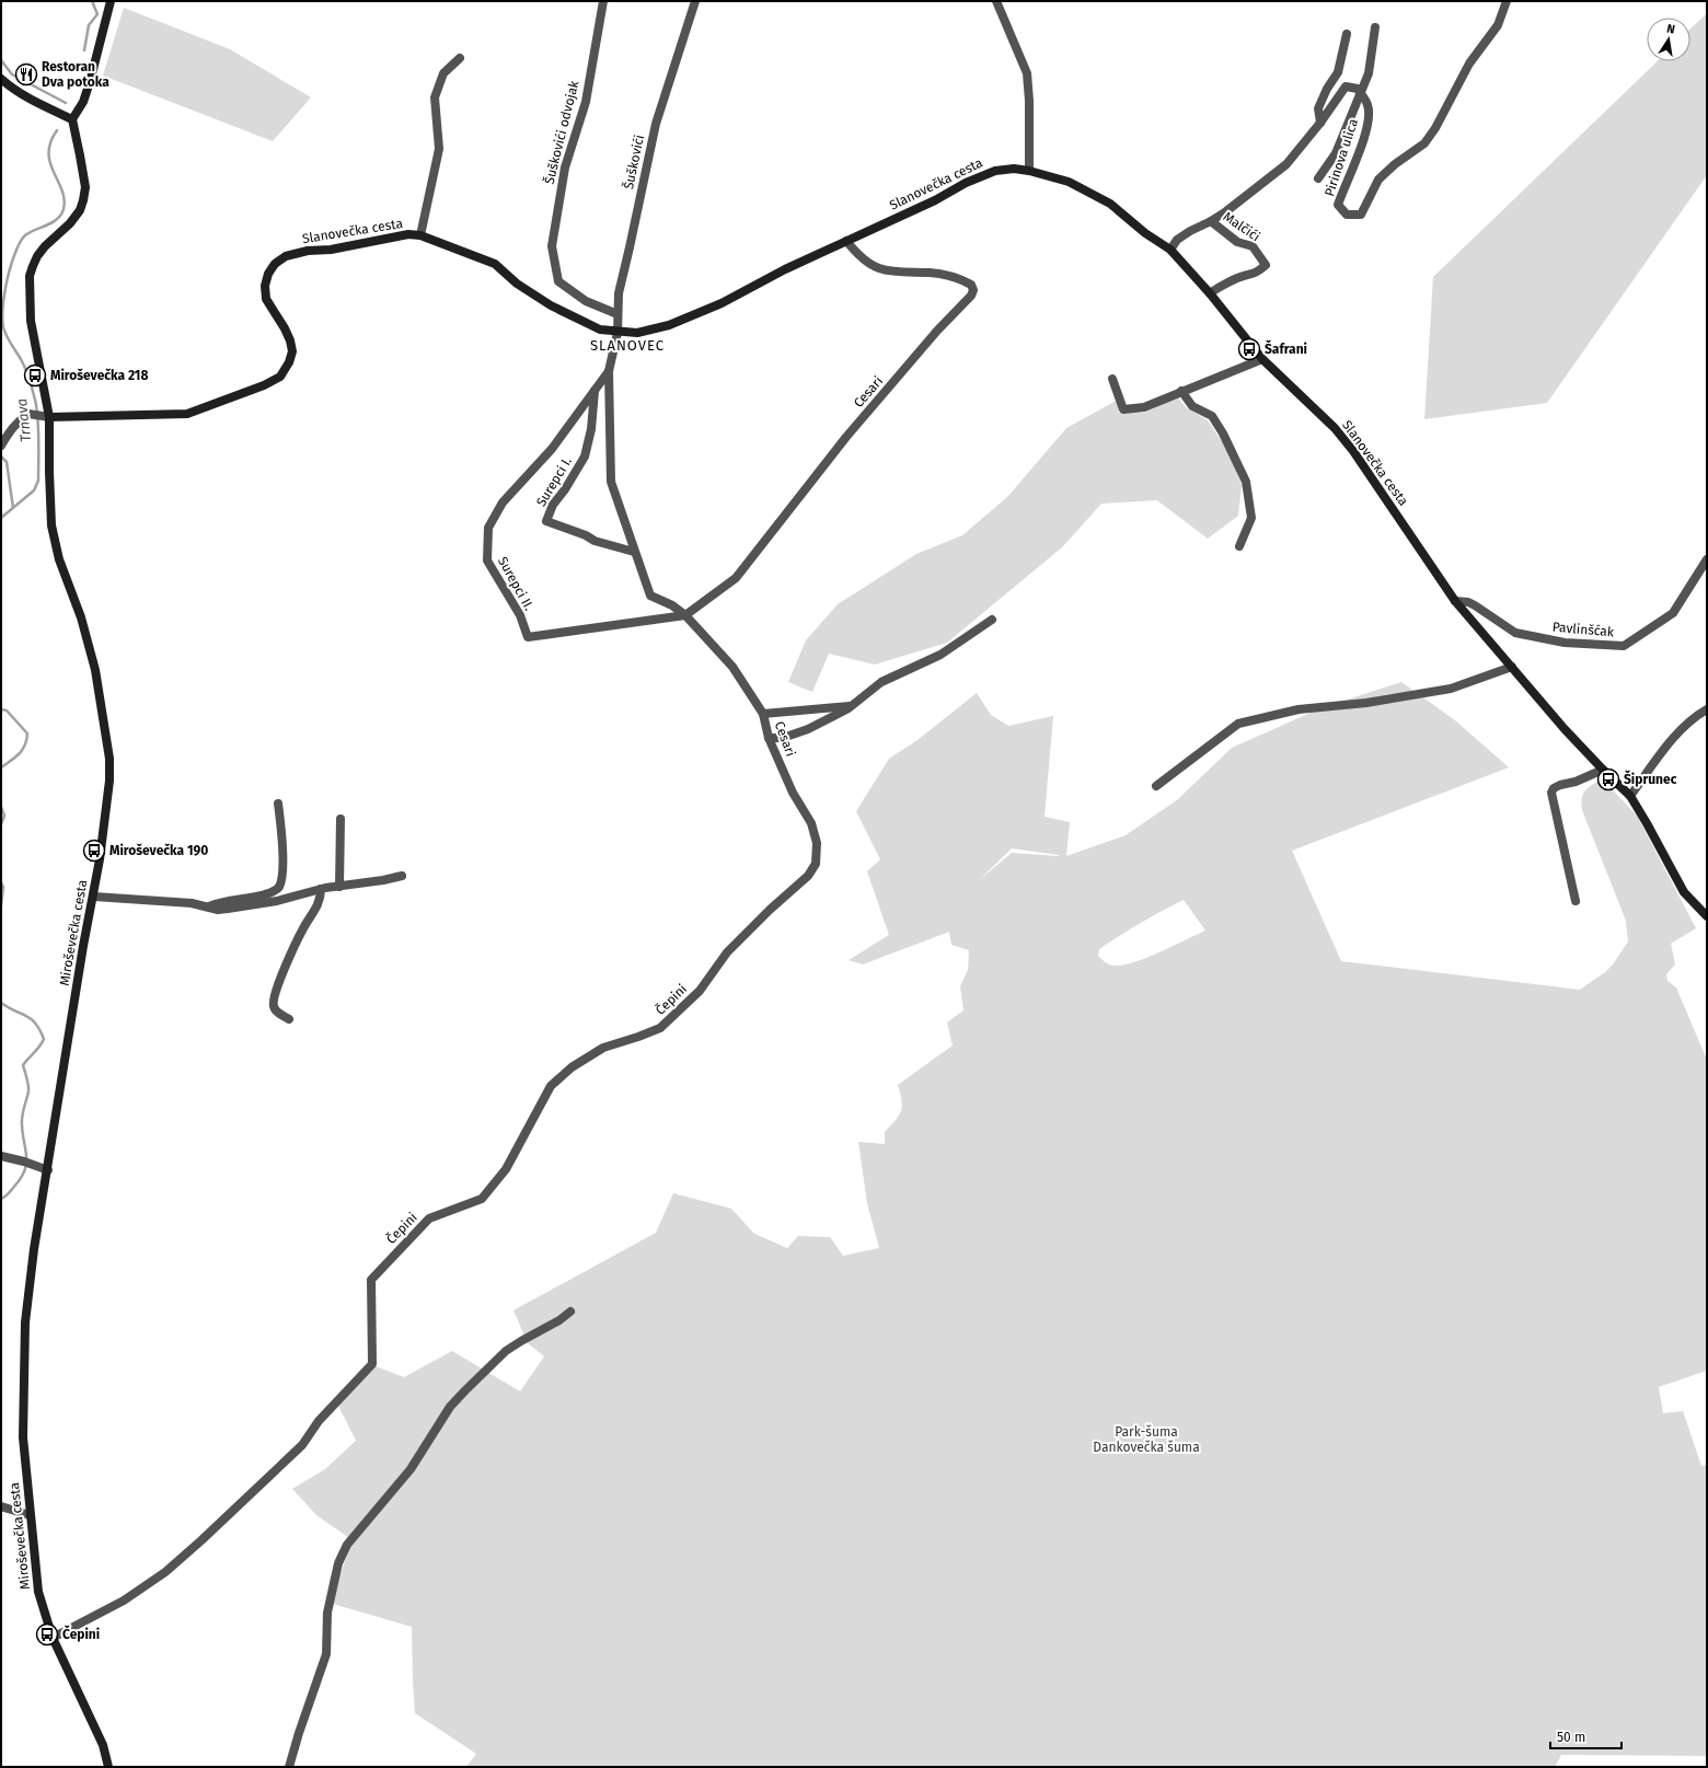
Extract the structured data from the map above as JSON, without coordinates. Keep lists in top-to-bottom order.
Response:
{
  "streets": {
    "street": [
      "Šuškovići odvojak",
      "Pirinova ulica",
      "Šuškovići",
      "Slanovečka cesta",
      "Malčići",
      "Cesari",
      "Surepci I.",
      "Surepci II.",
      "Pavlinšćak",
      "Miroševečka cesta",
      "Čepini"
    ]
  },
  "crossings": [
    ["Šuškovići odvojak", "Šuškovići"],
    ["Pirinova ulica", "Slanovečka cesta"],
    ["Pirinova ulica", "Malčići"],
    ["Šuškovići", "Slanovečka cesta"],
    ["Šuškovići", "Cesari"],
    ["Slanovečka cesta", "Malčići"],
    ["Slanovečka cesta", "Cesari"],
    ["Slanovečka cesta", "Pavlinšćak"],
    ["Slanovečka cesta", "Miroševečka cesta"],
    ["Cesari", "Surepci I."],
    ["Cesari", "Surepci II."],
    ["Cesari", "Čepini"],
    ["Surepci I.", "Surepci II."],
    ["Miroševečka cesta", "Čepini"]
  ],
  "districts": ["SLANOVEC"],
  "water": ["Trnava"],
  "parks": ["Park-šuma Dankovečka šuma"],
  "places": {
    "restaurant": ["Restoran Dva potoka"],
    "bus stop": [
      "Šafrani",
      "Miroševečka 218",
      "Šiprunec",
      "Miroševečka 190",
      "Čepini"
    ]
  },
  "scale_bar": "50 m",
  "north": "top"
}
